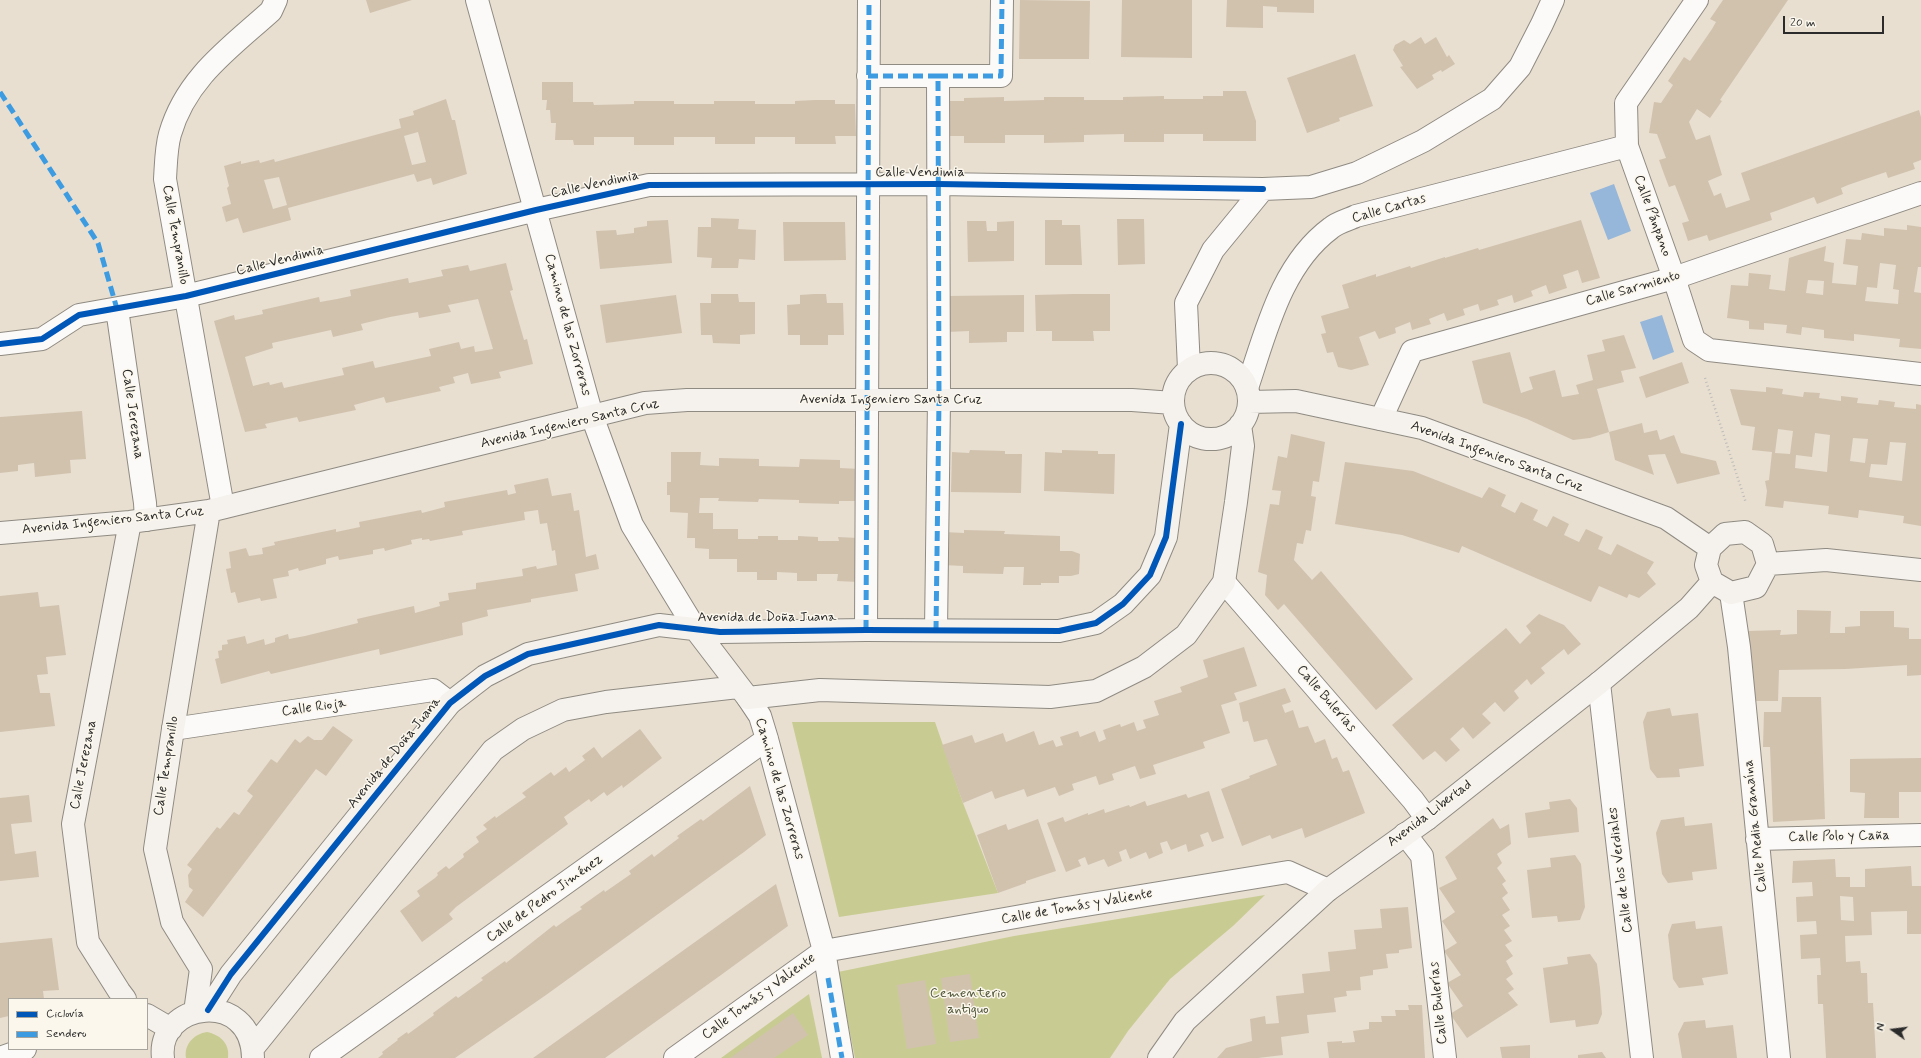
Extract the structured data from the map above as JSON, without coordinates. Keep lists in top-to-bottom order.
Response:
{
  "streets": {
    "street": [
      "Calle Vendimia",
      "Calle Cartas",
      "Calle Pánpano",
      "Calle Tempranillo",
      "Calle Sarmiento",
      "Camino de las Zorreras",
      "Avenida Ingeniero Santa Cruz",
      "Calle Jerezana",
      "Avenida de Doña Juana",
      "Calle Bulerías",
      "Calle Rioja",
      "Avenida Libertad",
      "Calle Media Granaína",
      "Calle Polo y Caña",
      "Calle de los Verdiales",
      "Calle de Pedro Jiménez",
      "Calle de Tomás y Valiente",
      "Calle Tomás y Valiente"
    ]
  },
  "crossings": [
    ["Calle Vendimia", "Calle Tempranillo"],
    ["Calle Vendimia", "Camino de las Zorreras"],
    ["Calle Vendimia", "Calle Jerezana"],
    ["Calle Cartas", "Calle Pánpano"],
    ["Calle Cartas", "Avenida Ingeniero Santa Cruz"],
    ["Calle Cartas", "Avenida de Doña Juana"],
    ["Calle Pánpano", "Calle Sarmiento"],
    ["Calle Tempranillo", "Avenida Ingeniero Santa Cruz"],
    ["Calle Tempranillo", "Avenida de Doña Juana"],
    ["Calle Tempranillo", "Calle Rioja"],
    ["Calle Sarmiento", "Avenida Ingeniero Santa Cruz"],
    ["Camino de las Zorreras", "Avenida Ingeniero Santa Cruz"],
    ["Camino de las Zorreras", "Avenida de Doña Juana"],
    ["Camino de las Zorreras", "Calle de Pedro Jiménez"],
    ["Camino de las Zorreras", "Calle de Tomás y Valiente"],
    ["Camino de las Zorreras", "Calle Tomás y Valiente"],
    ["Avenida Ingeniero Santa Cruz", "Calle Jerezana"],
    ["Avenida Ingeniero Santa Cruz", "Avenida de Doña Juana"],
    ["Avenida Ingeniero Santa Cruz", "Avenida Libertad"],
    ["Avenida Ingeniero Santa Cruz", "Calle Media Granaína"],
    ["Avenida de Doña Juana", "Calle Rioja"],
    ["Calle Bulerías", "Avenida Libertad"],
    ["Avenida Libertad", "Calle Media Granaína"],
    ["Avenida Libertad", "Calle de los Verdiales"],
    ["Avenida Libertad", "Calle de Tomás y Valiente"],
    ["Calle Media Granaína", "Calle Polo y Caña"],
    ["Calle de Tomás y Valiente", "Calle Tomás y Valiente"]
  ],
  "parks": ["Cementerio antiguo"],
  "legend": ["Ciclovía", "Sendero"],
  "scale_bar": "20 m",
  "north": "left"
}
